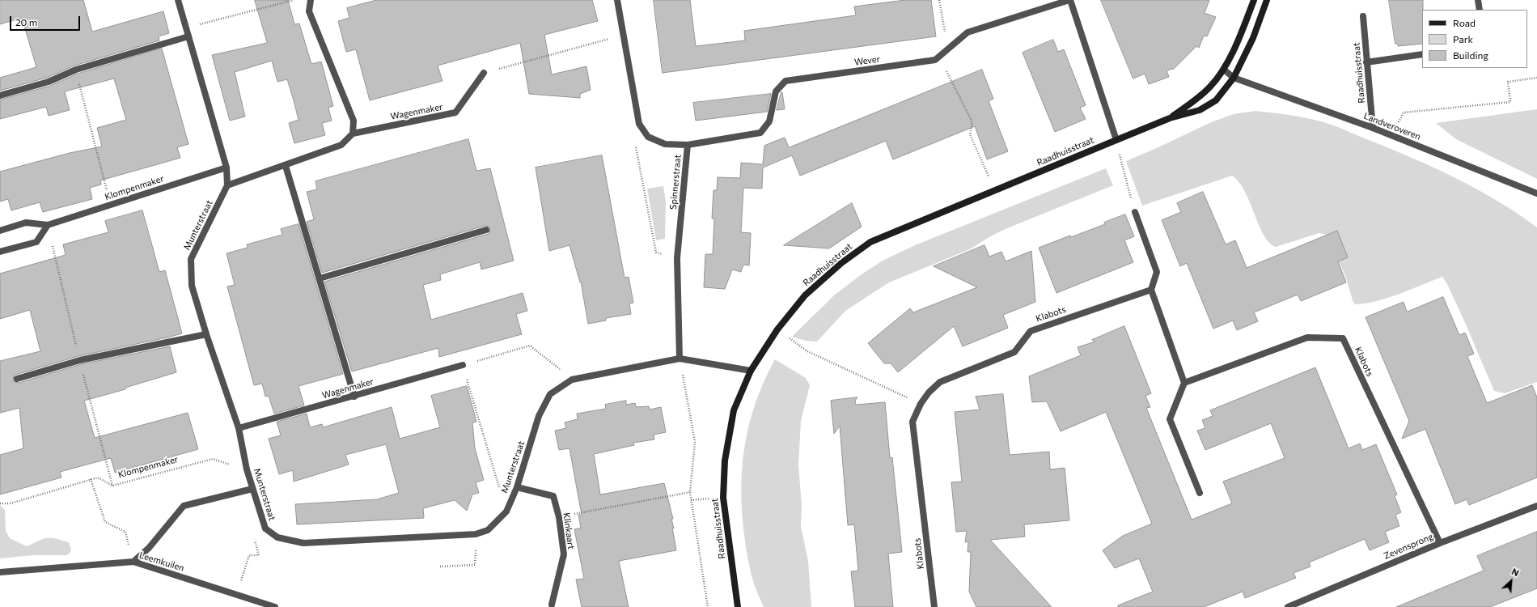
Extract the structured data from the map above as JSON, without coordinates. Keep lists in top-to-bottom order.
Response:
{
  "streets": {
    "street": [
      "Wever",
      "Raadhuisstraat",
      "Wagenmaker",
      "Landveroveren",
      "Spinnerstraat",
      "Klompenmaker",
      "Munterstraat",
      "Klabots",
      "Klinkaart",
      "Zevensprong",
      "Leemkuilen"
    ]
  },
  "crossings": [
    ["Wever", "Raadhuisstraat"],
    ["Wever", "Spinnerstraat"],
    ["Raadhuisstraat", "Landveroveren"],
    ["Raadhuisstraat", "Munterstraat"],
    ["Wagenmaker", "Munterstraat"],
    ["Spinnerstraat", "Munterstraat"],
    ["Klompenmaker", "Munterstraat"],
    ["Munterstraat", "Klinkaart"],
    ["Klabots", "Zevensprong"]
  ],
  "legend": ["Road", "Park", "Building"],
  "scale_bar": "20 m",
  "north": "top right"
}
